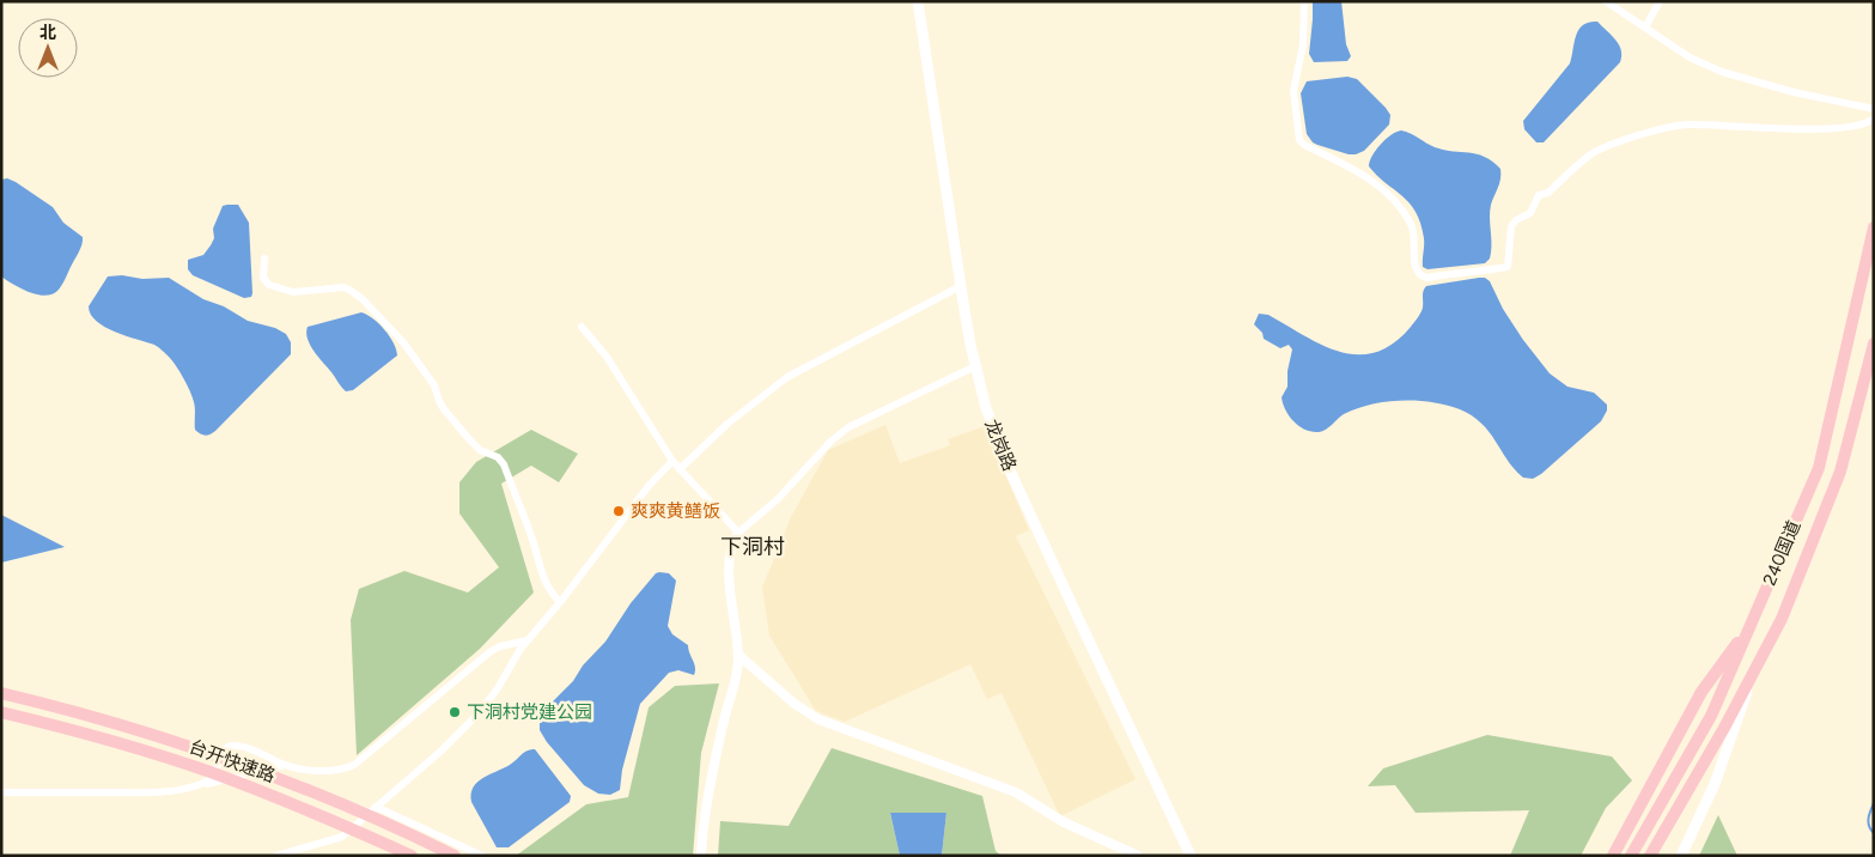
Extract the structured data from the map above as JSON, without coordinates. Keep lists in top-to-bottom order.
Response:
{
  "streets": {
    "highway": ["240国道", "台开快速路"],
    "main road": ["龙岗路"]
  },
  "districts": ["下洞村"],
  "places": ["爽爽黄鳝饭", "下洞村党建公园"],
  "north": "top"
}
